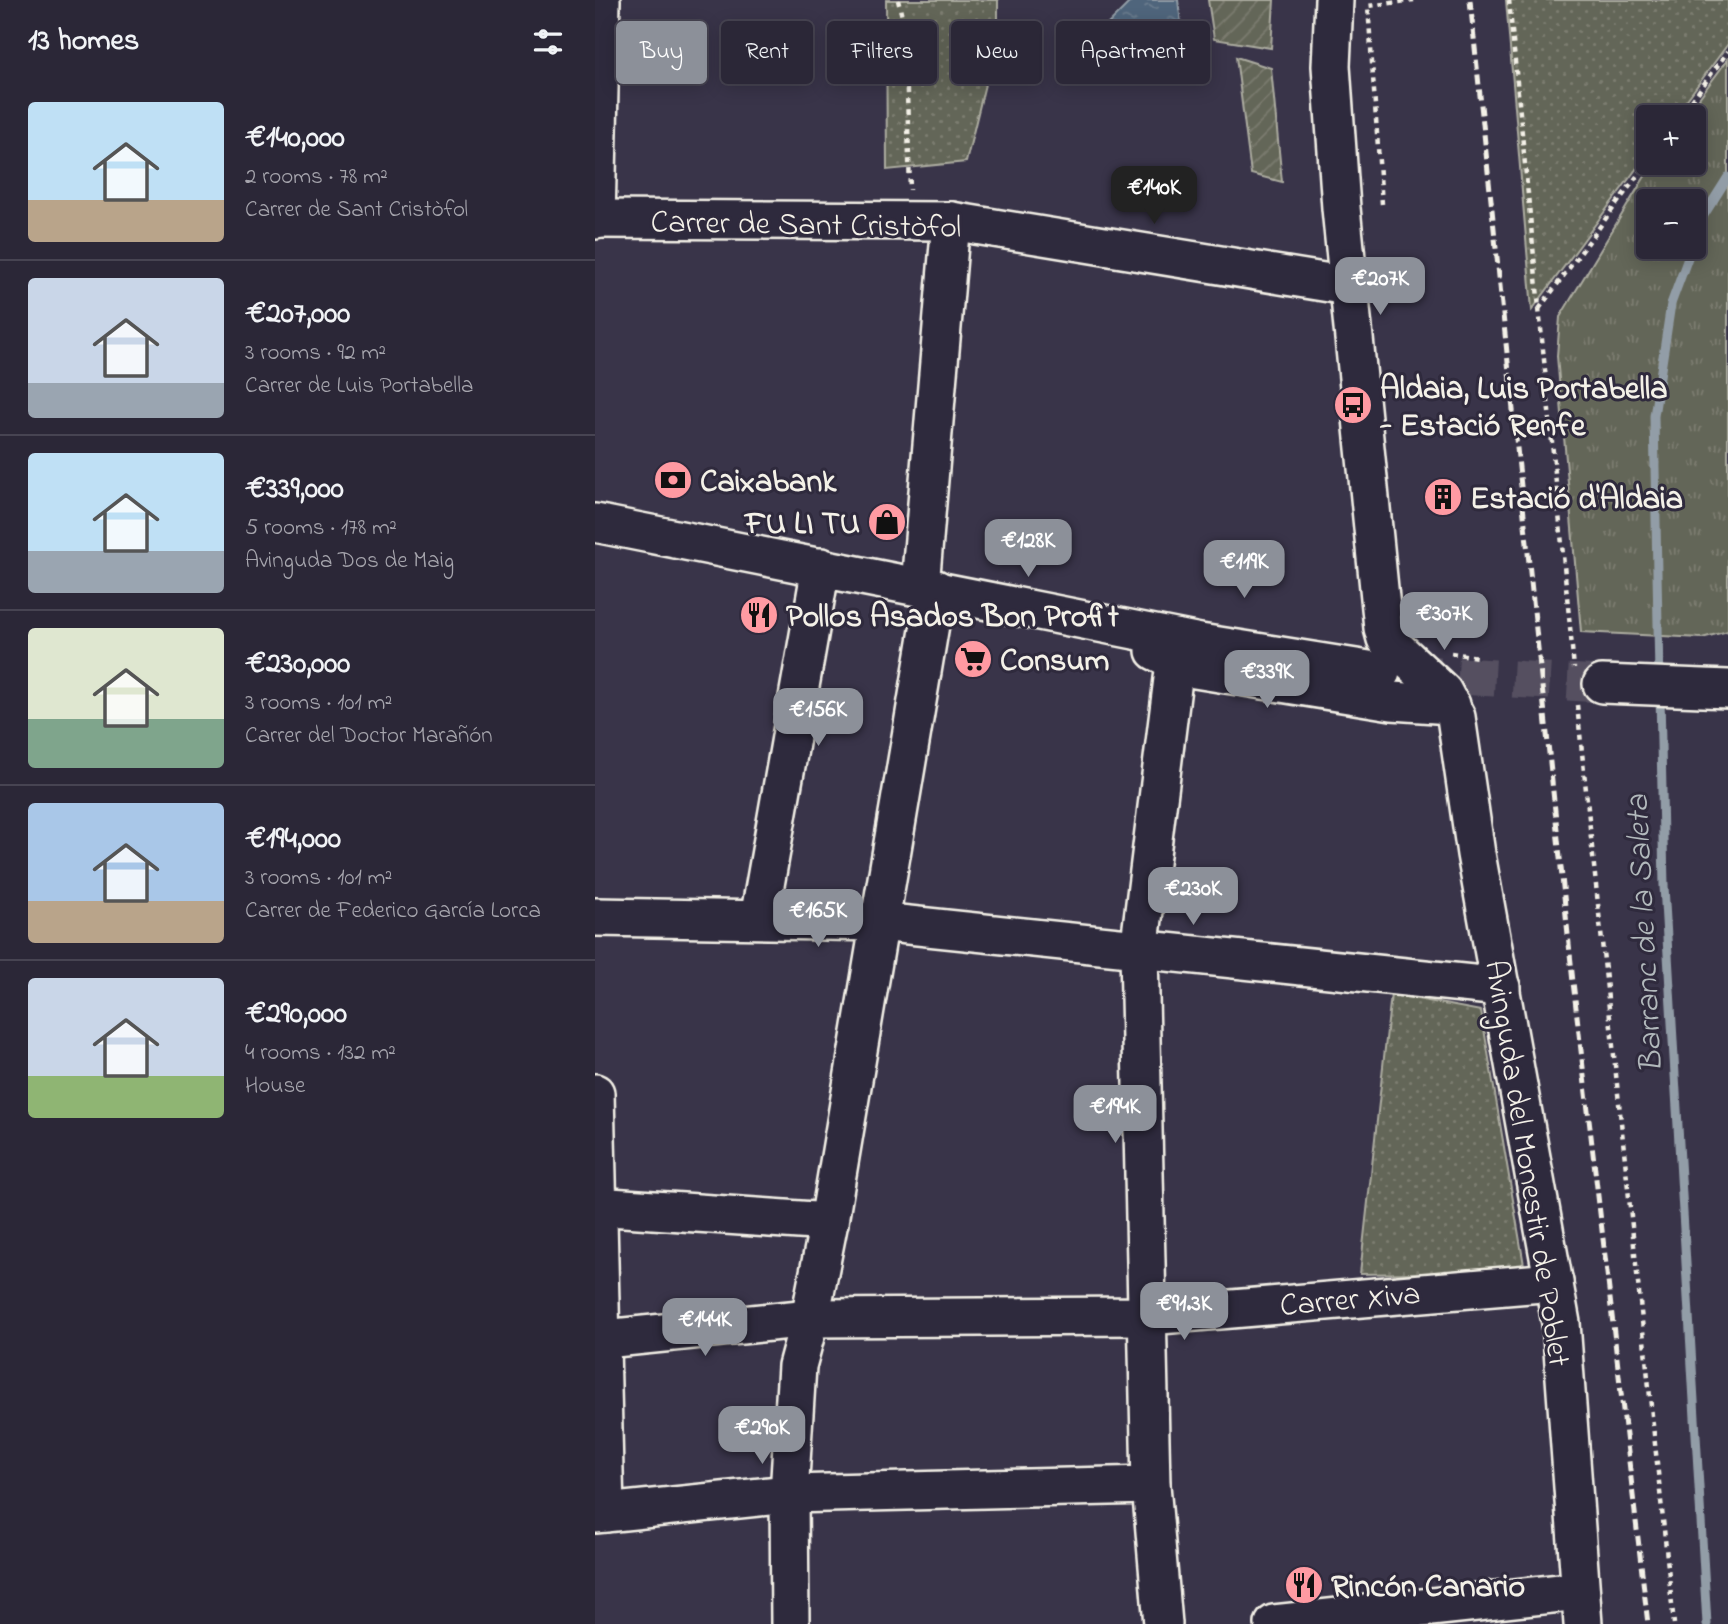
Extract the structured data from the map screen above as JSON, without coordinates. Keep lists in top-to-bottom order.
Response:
{
  "streets": {
    "street": ["Carrer de Sant Cristòfol", "Avinguda del Monestir de Poblet", "Carrer Xiva"]
  },
  "crossings": [
    ["Avinguda del Monestir de Poblet", "Carrer Xiva"]
  ],
  "water": ["Barranc de la Saleta"],
  "places": {
    "bus stop": ["Aldaia, Luis Portabella - Estació Renfe"],
    "bank": ["Caixabank"],
    "building": ["Estació d'Aldaia"],
    "shop": ["FU LI TU"],
    "restaurant": ["Pollos Asados Bon Profit", "Rincón Canario"],
    "supermarket": ["Consum"]
  },
  "page": {
    "heading": "13 homes",
    "chip": [
      "Buy",
      "Rent",
      "Filters",
      "New",
      "Apartment"
    ],
    "list": [
      {
        "name": "€140,000",
        "note": "2 rooms · 78 m² · Carrer de Sant Cristòfol"
      },
      {
        "name": "€207,000",
        "note": "3 rooms · 92 m² · Carrer de Luis Portabella"
      },
      {
        "name": "€339,000",
        "note": "5 rooms · 178 m² · Avinguda Dos de Maig"
      },
      {
        "name": "€230,000",
        "note": "3 rooms · 101 m² · Carrer del Doctor Marañón"
      },
      {
        "name": "€194,000",
        "note": "3 rooms · 101 m² · Carrer de Federico García Lorca"
      },
      {
        "name": "€290,000",
        "note": "4 rooms · 132 m² · House"
      }
    ],
    "map_buttons": ["+", "−"],
    "price": [
      "€140K",
      "€207K",
      "€128K",
      "€119K",
      "€307K",
      "€339K",
      "€156K",
      "€230K",
      "€165K",
      "€194K",
      "€91.3K",
      "€144K",
      "€290K"
    ]
  }
}
